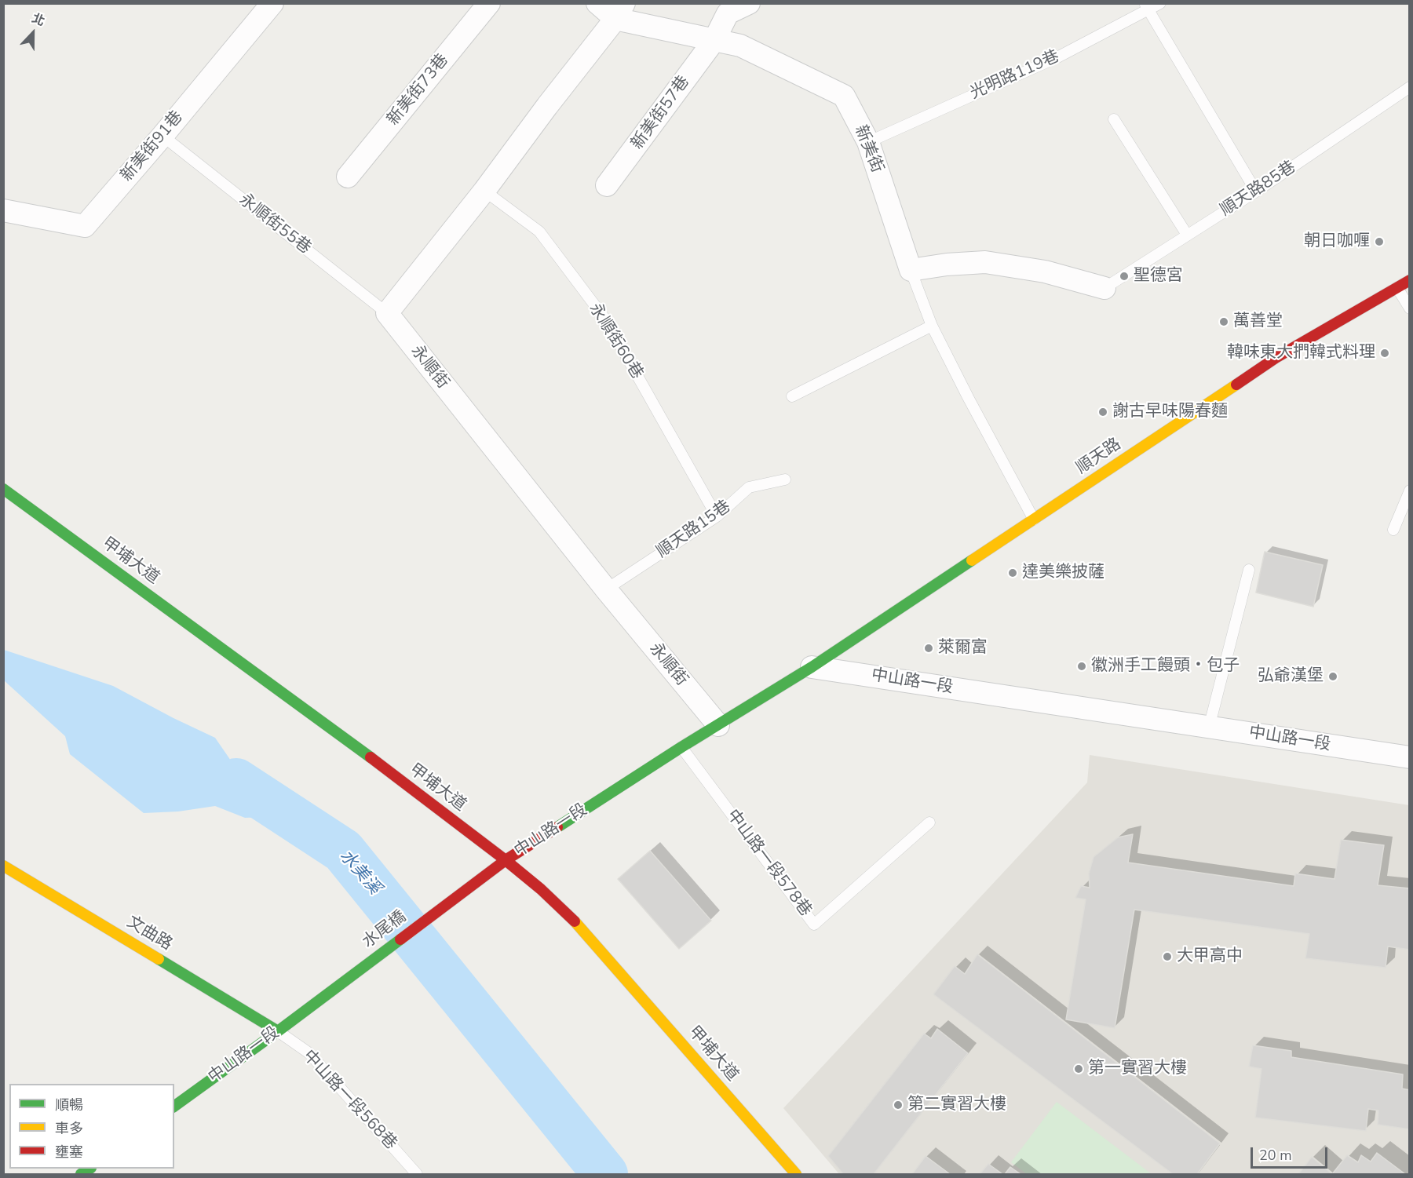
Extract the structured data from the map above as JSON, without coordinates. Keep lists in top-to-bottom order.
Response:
{
  "streets": {
    "street": [
      "新美街73巷",
      "新美街57巷",
      "新美街91巷",
      "新美街",
      "永順街",
      "順天路",
      "甲埔大道",
      "中山路一段",
      "水尾橋",
      "文曲路"
    ],
    "lane": [
      "光明路119巷",
      "順天路85巷",
      "永順街55巷",
      "永順街60巷",
      "順天路15巷",
      "中山路一段578巷",
      "中山路一段568巷"
    ]
  },
  "crossings": [
    ["光明路119巷", "新美街"],
    ["新美街57巷", "新美街"],
    ["新美街91巷", "永順街55巷"],
    ["永順街55巷", "永順街"],
    ["永順街60巷", "順天路15巷"],
    ["永順街", "順天路15巷"],
    ["永順街", "中山路一段"],
    ["順天路", "中山路一段"],
    ["甲埔大道", "中山路一段"],
    ["中山路一段", "中山路一段578巷"],
    ["中山路一段", "水尾橋"],
    ["中山路一段", "文曲路"],
    ["中山路一段", "中山路一段568巷"],
    ["文曲路", "中山路一段568巷"]
  ],
  "water": ["水美溪"],
  "places": [
    "朝日咖喱",
    "聖德宮",
    "萬善堂",
    "韓味東大捫韓式料理",
    "謝古早味陽春麵",
    "達美樂披薩",
    "萊爾富",
    "徽洲手工饅頭‧包子",
    "弘爺漢堡",
    "大甲高中",
    "第一實習大樓",
    "第二實習大樓"
  ],
  "legend": ["順暢", "車多", "壅塞"],
  "scale_bar": "20 m",
  "north": "top"
}
